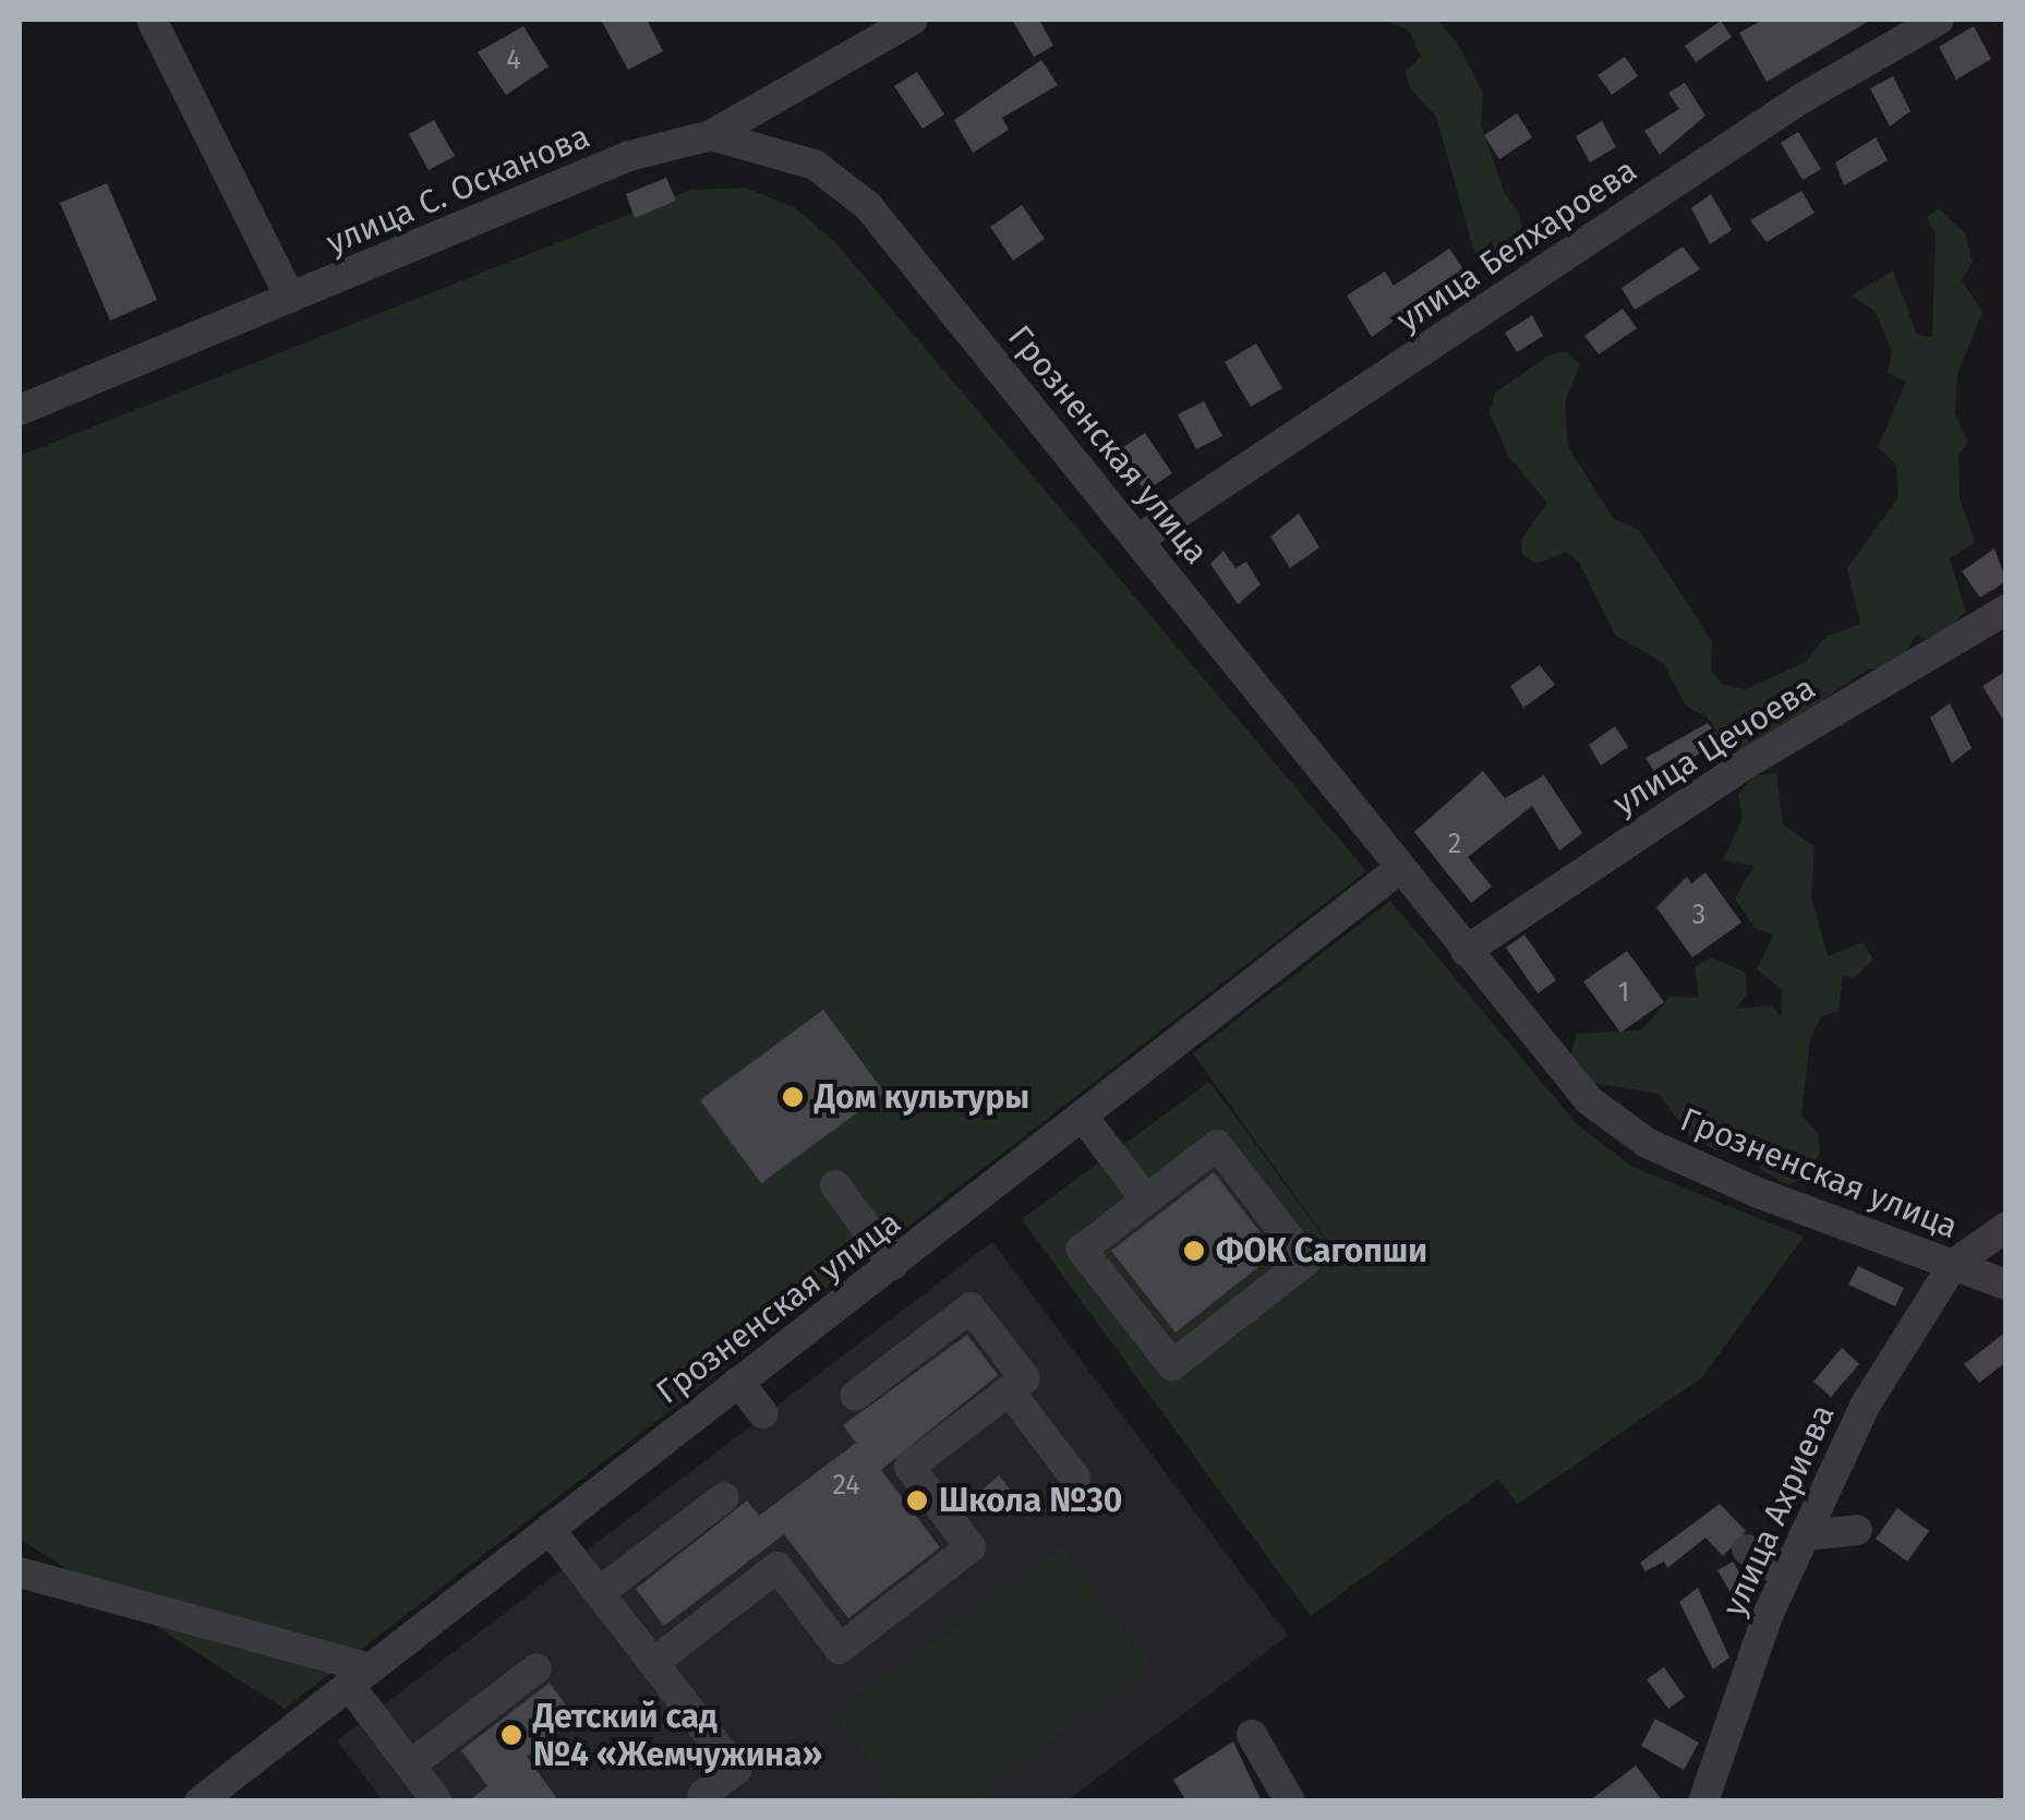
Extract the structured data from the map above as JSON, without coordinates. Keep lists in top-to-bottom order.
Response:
{
  "streets": {
    "street": [
      "улица С. Осканова",
      "улица Белхароева",
      "Грозненская улица",
      "улица Цечоева",
      "улица Ахриева"
    ]
  },
  "crossings": [
    ["улица С. Осканова", "Грозненская улица"],
    ["улица Белхароева", "Грозненская улица"],
    ["Грозненская улица", "улица Цечоева"],
    ["Грозненская улица", "улица Ахриева"]
  ],
  "places": [
    "Дом культуры",
    "ФОК Сагопши",
    "Школа №30",
    "Детский сад №4 «Жемчужина»"
  ],
  "house_numbers": [
    "4",
    "2",
    "3",
    "1",
    "24"
  ]
}
